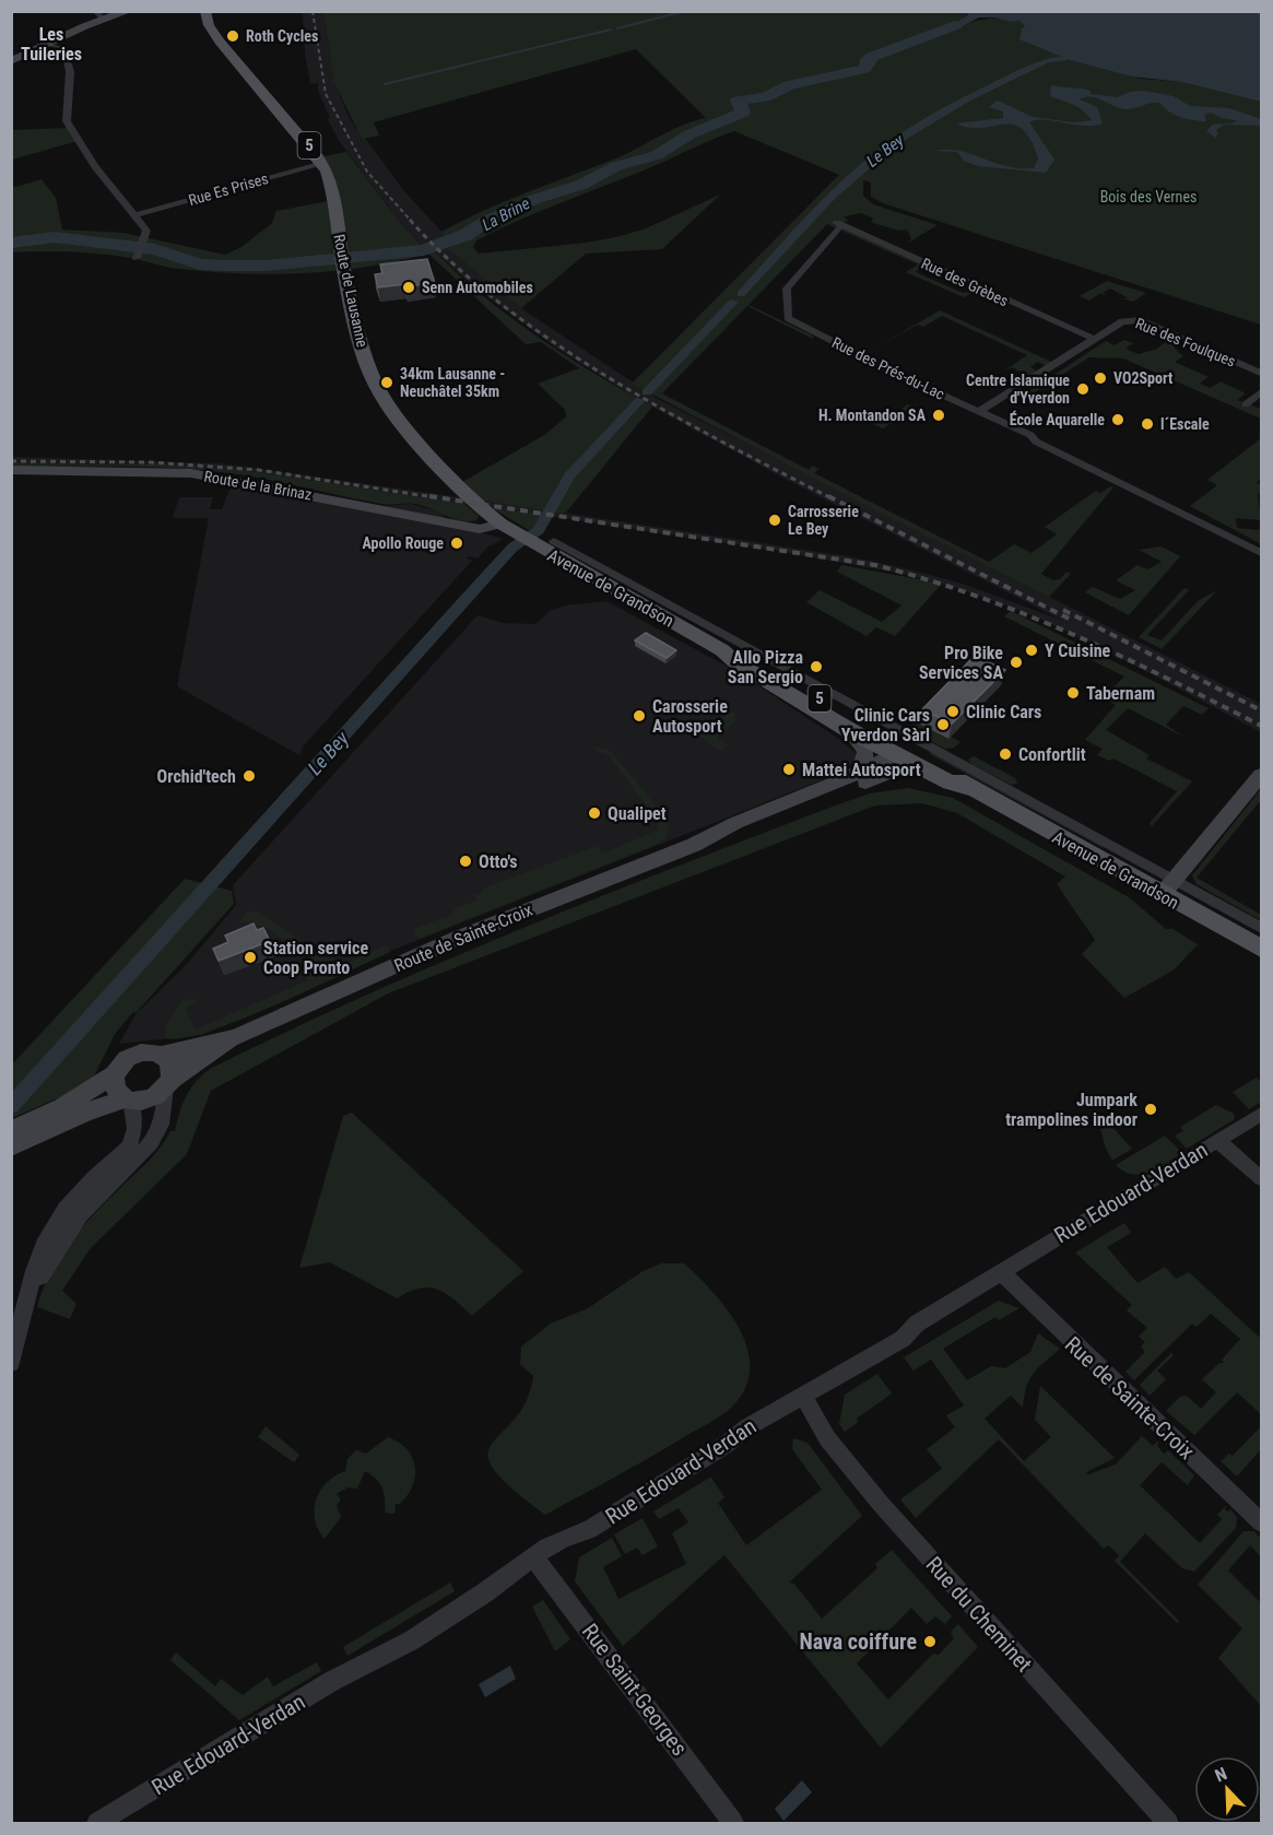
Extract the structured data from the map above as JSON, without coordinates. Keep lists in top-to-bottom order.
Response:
{
  "streets": {
    "main road": [
      "5",
      "Route de Lausanne",
      "Route de la Brinaz",
      "Avenue de Grandson",
      "Route de Sainte-Croix"
    ],
    "street": [
      "Rue Es Prises",
      "Rue des Grèbes",
      "Rue des Foulques",
      "Rue des Prés-du-Lac",
      "Rue Edouard-Verdan",
      "Rue de Sainte-Croix",
      "Rue du Cheminet",
      "Rue Saint-Georges"
    ]
  },
  "crossings": [
    ["5", "Avenue de Grandson"],
    ["5", "Route de Sainte-Croix"],
    ["Rue Es Prises", "Route de Lausanne"],
    ["Rue des Grèbes", "Rue des Foulques"],
    ["Rue des Grèbes", "Rue des Prés-du-Lac"],
    ["Route de Lausanne", "Route de la Brinaz"],
    ["Route de Lausanne", "Avenue de Grandson"],
    ["Rue des Foulques", "Rue des Prés-du-Lac"],
    ["Route de la Brinaz", "Avenue de Grandson"],
    ["Avenue de Grandson", "Route de Sainte-Croix"],
    ["Rue Edouard-Verdan", "Rue de Sainte-Croix"],
    ["Rue Edouard-Verdan", "Rue du Cheminet"],
    ["Rue Edouard-Verdan", "Rue Saint-Georges"]
  ],
  "districts": ["Les Tuileries"],
  "water": ["Le Bey", "La Brine"],
  "parks": ["Bois des Vernes"],
  "places": [
    "Roth Cycles",
    "Senn Automobiles",
    "VO2Sport",
    "34km Lausanne - Neuchâtel 35km",
    "Centre Islamique d'Yverdon",
    "H. Montandon SA",
    "École Aquarelle",
    "l´Escale",
    "Carrosserie Le Bey",
    "Apollo Rouge",
    "Y Cuisine",
    "Pro Bike Services SA",
    "Allo Pizza San Sergio",
    "Tabernam",
    "Clinic Cars",
    "Carosserie Autosport",
    "Clinic Cars Yverdon Sàrl",
    "Confortlit",
    "Mattei Autosport",
    "Orchid'tech",
    "Qualipet",
    "Otto's",
    "Station service Coop Pronto",
    "Jumpark trampolines indoor",
    "Nava coiffure"
  ],
  "north": "top left"
}
